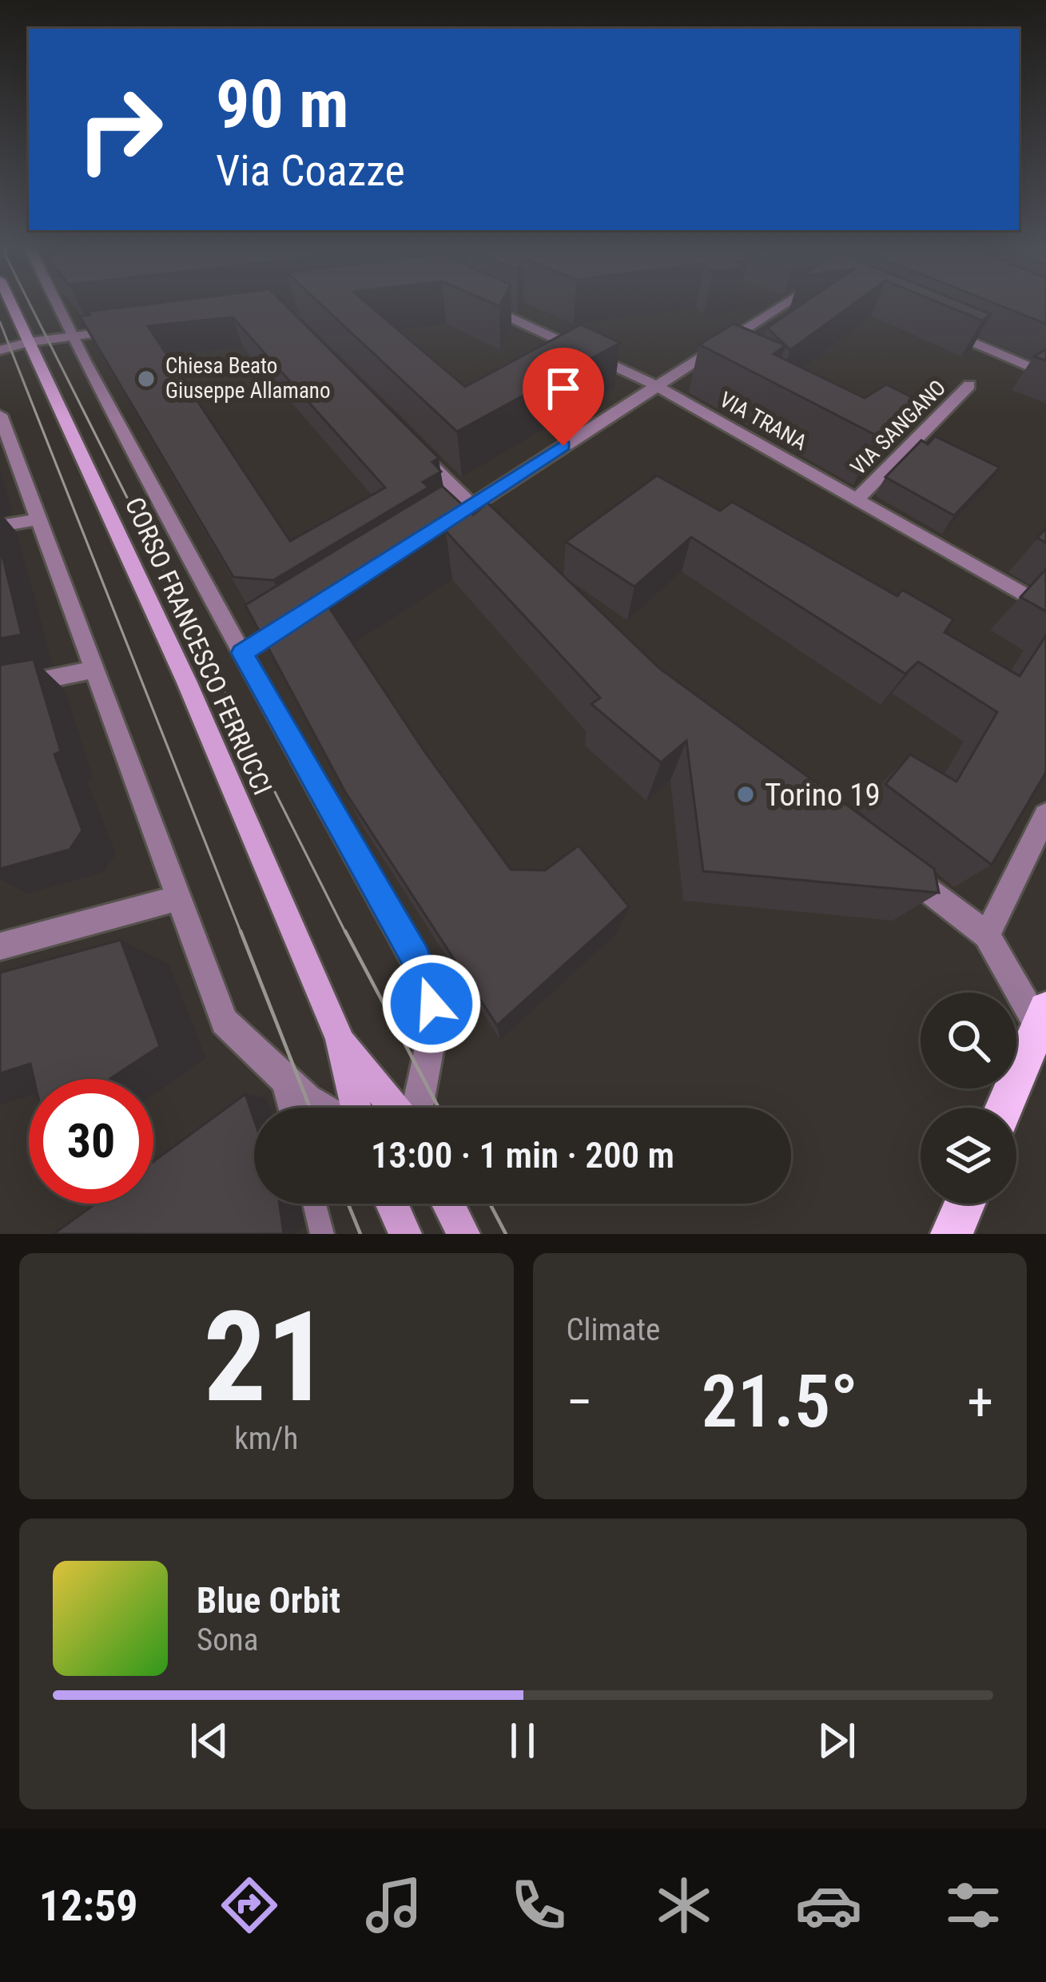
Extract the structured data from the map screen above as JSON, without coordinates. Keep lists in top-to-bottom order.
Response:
{
  "streets": {
    "main road": ["CORSO FRANCESCO FERRUCCI"],
    "street": ["VIA TRANA", "VIA SANGANO"]
  },
  "crossings": [
    ["VIA TRANA", "VIA SANGANO"]
  ],
  "places": ["Chiesa Beato Giuseppe Allamano", "Torino 19"],
  "page": {
    "turn": ["90 m", "Via Coazze"],
    "limit": "30",
    "trip": "13:00 · 1 min · 200 m",
    "tile": [
      ["21", "km/h"],
      "Climate"
    ],
    "heat": ["−", "21.5°", "+"],
    "song": ["Blue Orbit", "Sona"],
    "tabs": "12:59"
  }
}
